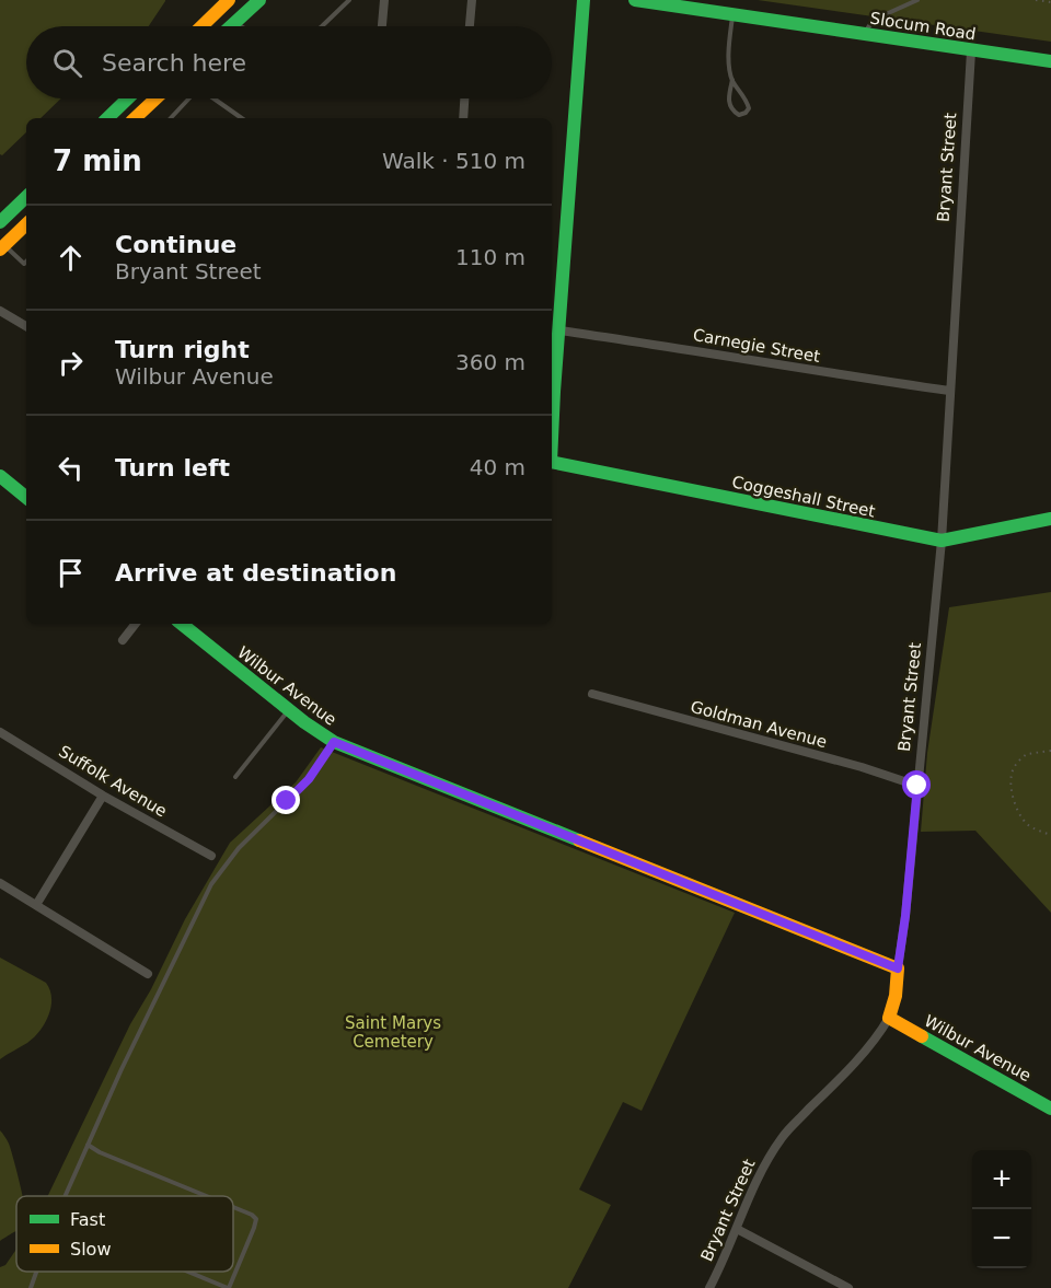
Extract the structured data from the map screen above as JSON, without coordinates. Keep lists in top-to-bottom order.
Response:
{
  "streets": {
    "street": [
      "Slocum Road",
      "Bryant Street",
      "Carnegie Street",
      "Coggeshall Street",
      "Wilbur Avenue",
      "Goldman Avenue",
      "Suffolk Avenue"
    ]
  },
  "crossings": [
    ["Slocum Road", "Bryant Street"],
    ["Bryant Street", "Carnegie Street"],
    ["Bryant Street", "Coggeshall Street"],
    ["Bryant Street", "Wilbur Avenue"],
    ["Bryant Street", "Goldman Avenue"],
    ["Carnegie Street", "Coggeshall Street"]
  ],
  "parks": ["Saint Marys Cemetery"],
  "legend": ["Fast", "Slow"],
  "page": {
    "search": "Search here",
    "heading": ["7 min", "Walk · 510 m"],
    "list": [
      ["Continue", "Bryant Street", "110 m"],
      ["Turn right", "Wilbur Avenue", "360 m"],
      ["Turn left", "40 m"],
      "Arrive at destination"
    ],
    "map_buttons": ["+", "−"]
  }
}
